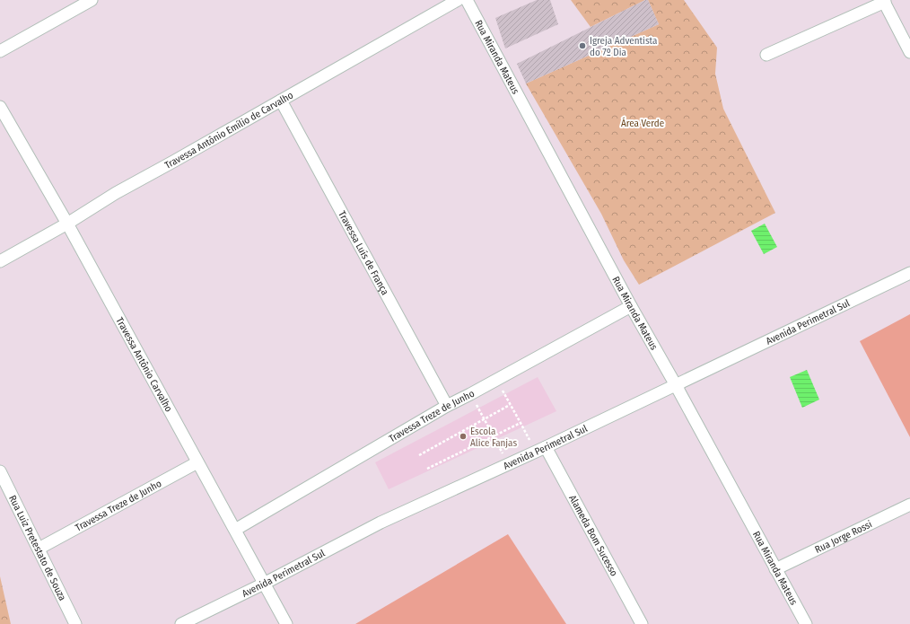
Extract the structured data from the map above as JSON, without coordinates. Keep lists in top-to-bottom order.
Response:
{
  "streets": {
    "street": [
      "Rua Miranda Mateus",
      "Travessa Antônio Emílio de Carvalho",
      "Travessa Luís de França",
      "Avenida Perimetral Sul",
      "Travessa Antônio Carvalho",
      "Travessa Treze de Junho",
      "Alameda Bom Sucesso",
      "Rua Jorge Rossi",
      "Rua Luiz Pretestato de Souza"
    ]
  },
  "crossings": [
    ["Rua Miranda Mateus", "Avenida Perimetral Sul"],
    ["Rua Miranda Mateus", "Travessa Treze de Junho"],
    ["Rua Miranda Mateus", "Rua Jorge Rossi"],
    ["Travessa Antônio Emílio de Carvalho", "Travessa Luís de França"],
    ["Travessa Antônio Emílio de Carvalho", "Travessa Antônio Carvalho"],
    ["Travessa Luís de França", "Travessa Treze de Junho"],
    ["Avenida Perimetral Sul", "Travessa Antônio Carvalho"],
    ["Avenida Perimetral Sul", "Alameda Bom Sucesso"],
    ["Travessa Antônio Carvalho", "Travessa Treze de Junho"],
    ["Travessa Treze de Junho", "Rua Luiz Pretestato de Souza"]
  ],
  "parks": ["Área Verde"],
  "places": ["Igreja Adventista do 7º Dia", "Escola Alice Fanjas"]
}
